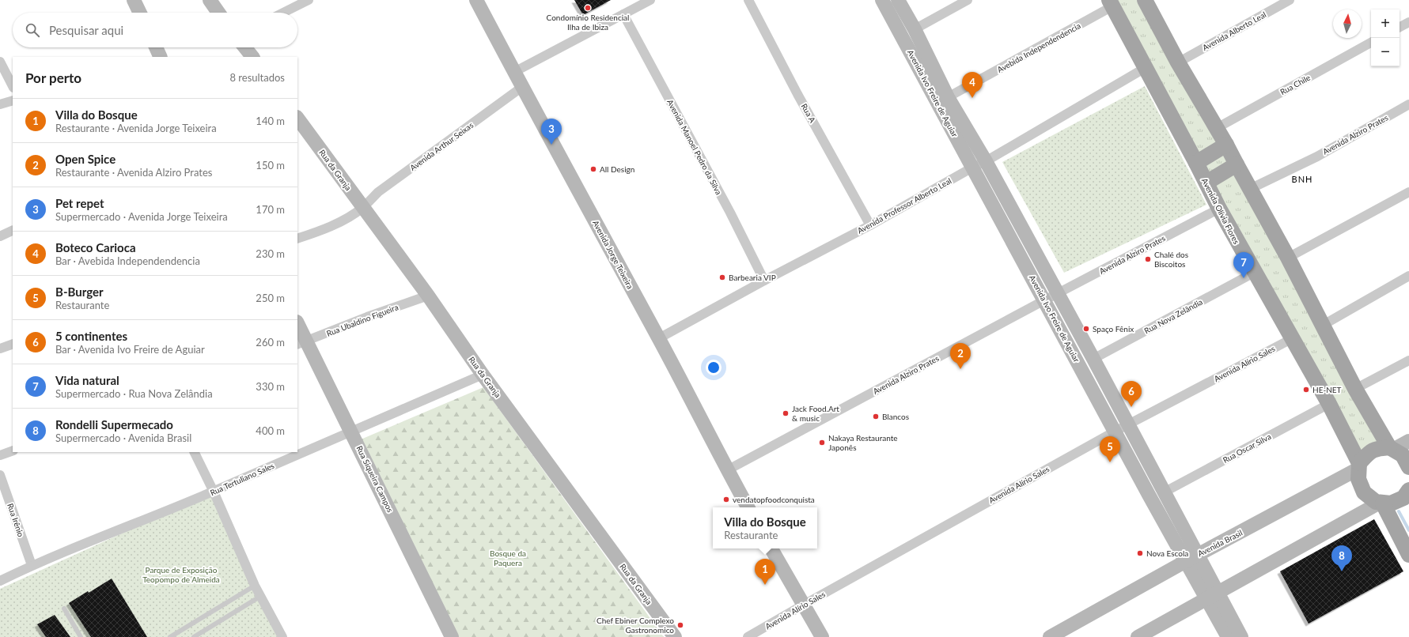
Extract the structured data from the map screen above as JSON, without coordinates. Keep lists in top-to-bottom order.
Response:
{
  "streets": {
    "main road": ["Avenida Olívia Flores", "Avenida Brasil"],
    "street": [
      "Avenida Alberto Leal",
      "Avebida Independendencia",
      "Rua Chile",
      "Avenida Ivo Freire de Aguiar",
      "Rua A",
      "Avenida Alziro Prates",
      "Avenida Arthur Seixas",
      "Avenida Manoel Pedro da Silva",
      "Rua da Granja",
      "Avenida Professor Alberto Leal",
      "Avenida Jorge Teixeira",
      "Rua Nova Zelândia",
      "Rua Ubaldino Figueira",
      "Avenida Alírio Sales",
      "Rua Oscar Silva",
      "Rua Tertuliano Sales",
      "Rua Siqueira Campos",
      "Rua Irênio"
    ]
  },
  "crossings": [
    ["Avebida Independendencia", "Avenida Ivo Freire de Aguiar"],
    ["Avebida Independendencia", "Avenida Olívia Flores"],
    ["Avenida Ivo Freire de Aguiar", "Avenida Alziro Prates"],
    ["Avenida Ivo Freire de Aguiar", "Avenida Professor Alberto Leal"],
    ["Avenida Ivo Freire de Aguiar", "Rua Nova Zelândia"],
    ["Avenida Ivo Freire de Aguiar", "Avenida Alírio Sales"],
    ["Avenida Ivo Freire de Aguiar", "Rua Oscar Silva"],
    ["Avenida Ivo Freire de Aguiar", "Avenida Brasil"],
    ["Rua A", "Avenida Professor Alberto Leal"],
    ["Avenida Alziro Prates", "Avenida Olívia Flores"],
    ["Avenida Alziro Prates", "Avenida Jorge Teixeira"],
    ["Avenida Arthur Seixas", "Rua da Granja"],
    ["Avenida Arthur Seixas", "Avenida Jorge Teixeira"],
    ["Avenida Manoel Pedro da Silva", "Avenida Professor Alberto Leal"],
    ["Rua da Granja", "Rua Ubaldino Figueira"],
    ["Rua da Granja", "Rua Tertuliano Sales"],
    ["Avenida Professor Alberto Leal", "Avenida Olívia Flores"],
    ["Avenida Professor Alberto Leal", "Avenida Jorge Teixeira"],
    ["Avenida Olívia Flores", "Rua Nova Zelândia"],
    ["Avenida Olívia Flores", "Avenida Alírio Sales"],
    ["Avenida Olívia Flores", "Rua Oscar Silva"],
    ["Avenida Olívia Flores", "Avenida Brasil"],
    ["Rua Ubaldino Figueira", "Rua Siqueira Campos"],
    ["Rua Tertuliano Sales", "Rua Siqueira Campos"],
    ["Rua Tertuliano Sales", "Rua Irênio"]
  ],
  "districts": ["BNH"],
  "parks": ["Bosque da Paquera", "Parque de Exposição Teopompo de Almeida"],
  "places": [
    "Condomínio Residencial Ilha de Ibiza",
    "All Design",
    "Chalé dos Biscoitos",
    "Barbearia VIP",
    "Spaço Fênix",
    "HE-NET",
    "Jack Food.Art & music",
    "Blancos",
    "Nakaya Restaurante Japonês",
    "vendatopfoodconquista",
    "Nova Escola",
    "Chef Ebiner Complexo Gastronomico"
  ],
  "north": "top",
  "page": {
    "map_buttons": ["+", "−"],
    "search": "Pesquisar aqui",
    "heading": ["Por perto", "8 resultados"],
    "pins": [
      "4",
      "3",
      "7",
      "2",
      "6",
      "5",
      "8",
      "1"
    ],
    "list": [
      {
        "mark": "1",
        "name": "Villa do Bosque",
        "note": "Restaurante · Avenida Jorge Teixeira",
        "value": "140 m"
      },
      {
        "mark": "2",
        "name": "Open Spice",
        "note": "Restaurante · Avenida Alziro Prates",
        "value": "150 m"
      },
      {
        "mark": "3",
        "name": "Pet repet",
        "note": "Supermercado · Avenida Jorge Teixeira",
        "value": "170 m"
      },
      {
        "mark": "4",
        "name": "Boteco Carioca",
        "note": "Bar · Avebida Independendencia",
        "value": "230 m"
      },
      {
        "mark": "5",
        "name": "B-Burger",
        "note": "Restaurante",
        "value": "250 m"
      },
      {
        "mark": "6",
        "name": "5 continentes",
        "note": "Bar · Avenida Ivo Freire de Aguiar",
        "value": "260 m"
      },
      {
        "mark": "7",
        "name": "Vida natural",
        "note": "Supermercado · Rua Nova Zelândia",
        "value": "330 m"
      },
      {
        "mark": "8",
        "name": "Rondelli Supermecado",
        "note": "Supermercado · Avenida Brasil",
        "value": "400 m"
      }
    ],
    "popup": ["Villa do Bosque", "Restaurante"]
  }
}
